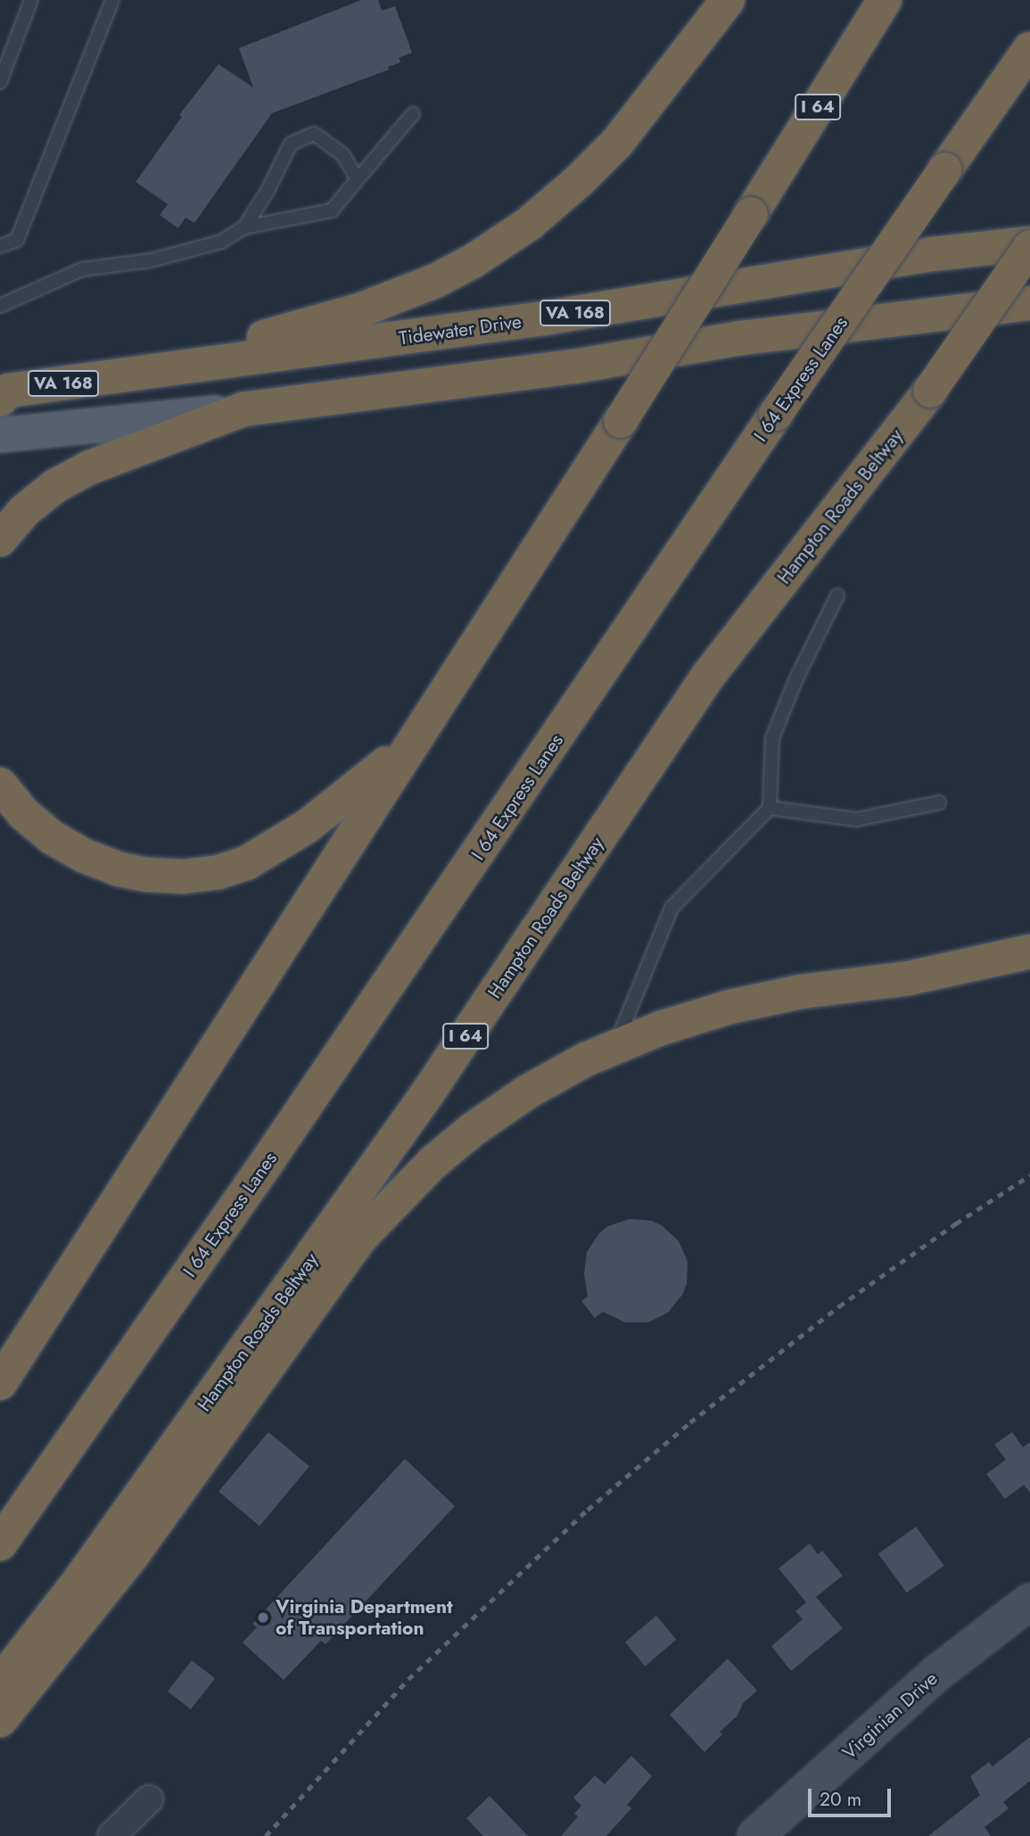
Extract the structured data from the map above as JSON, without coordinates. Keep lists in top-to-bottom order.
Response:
{
  "streets": {
    "highway": [
      "I 64",
      "VA 168",
      "Tidewater Drive",
      "I 64 Express Lanes",
      "Hampton Roads Beltway"
    ],
    "street": ["Virginian Drive"]
  },
  "crossings": [
    ["Tidewater Drive", "Hampton Roads Beltway"]
  ],
  "places": ["Virginia Department of Transportation"],
  "scale_bar": "20 m"
}
